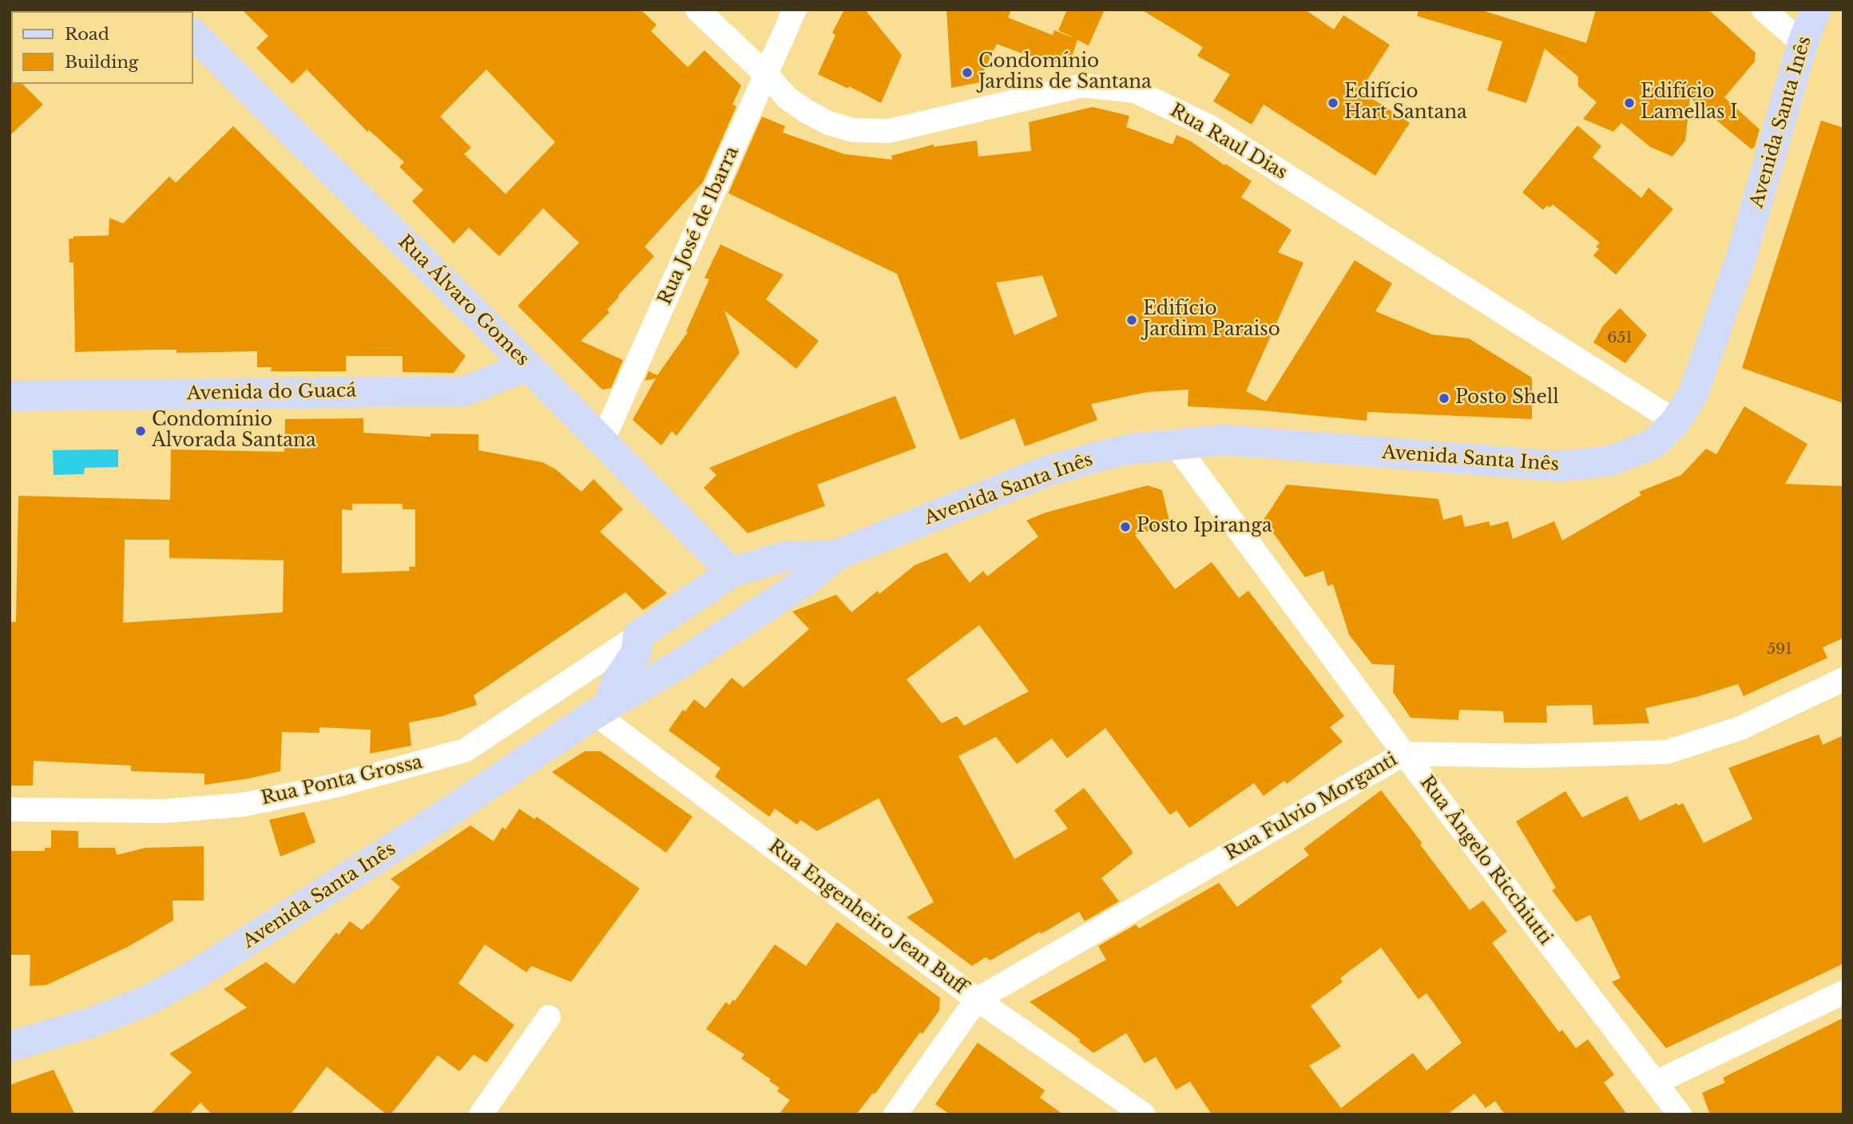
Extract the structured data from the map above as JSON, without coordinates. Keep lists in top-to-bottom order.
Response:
{
  "streets": {
    "main road": ["Avenida Santa Inês", "Rua Álvaro Gomes", "Avenida do Guacá"],
    "street": [
      "Rua Raul Dias",
      "Rua José de Ibarra",
      "Rua Ponta Grossa",
      "Rua Fulvio Morganti",
      "Rua Ângelo Ricchiutti",
      "Rua Engenheiro Jean Buff"
    ]
  },
  "crossings": [
    ["Avenida Santa Inês", "Rua Raul Dias"],
    ["Avenida Santa Inês", "Rua Álvaro Gomes"],
    ["Avenida Santa Inês", "Rua Ponta Grossa"],
    ["Avenida Santa Inês", "Rua Ângelo Ricchiutti"],
    ["Avenida Santa Inês", "Rua Engenheiro Jean Buff"],
    ["Rua Raul Dias", "Rua José de Ibarra"],
    ["Rua José de Ibarra", "Rua Álvaro Gomes"],
    ["Rua Álvaro Gomes", "Avenida do Guacá"],
    ["Rua Fulvio Morganti", "Rua Ângelo Ricchiutti"],
    ["Rua Fulvio Morganti", "Rua Engenheiro Jean Buff"]
  ],
  "places": [
    "Condomínio Jardins de Santana",
    "Edifício Hart Santana",
    "Edifício Lamellas I",
    "Edifício Jardim Paraiso",
    "Posto Shell",
    "Condomínio Alvorada Santana",
    "Posto Ipiranga"
  ],
  "house_numbers": ["651", "591"],
  "legend": ["Road", "Building"]
}
